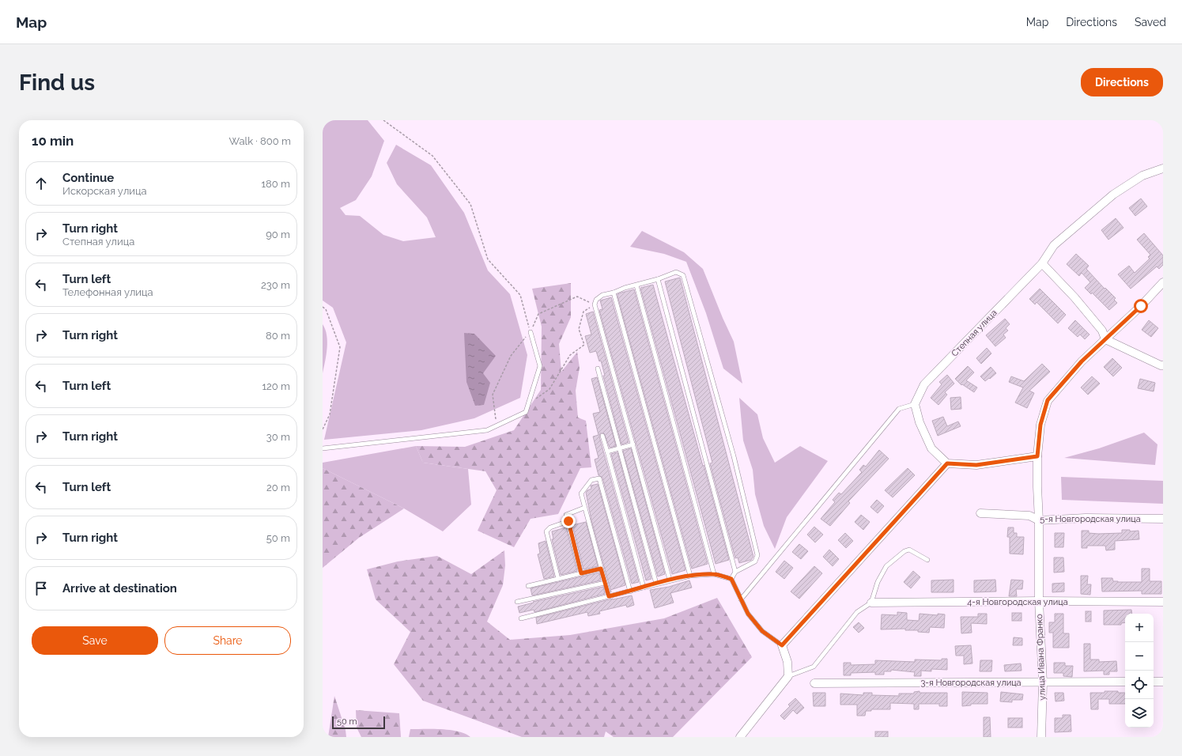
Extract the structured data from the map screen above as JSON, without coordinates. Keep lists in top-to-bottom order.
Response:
{
  "streets": {
    "street": [
      "Степная улица",
      "5-я Новгородская улица",
      "4-я Новгородская улица",
      "улица Ивана Франко",
      "3-я Новгородская улица"
    ]
  },
  "crossings": [
    ["5-я Новгородская улица", "улица Ивана Франко"],
    ["4-я Новгородская улица", "улица Ивана Франко"],
    ["улица Ивана Франко", "3-я Новгородская улица"]
  ],
  "scale_bar": "50 m",
  "page": {
    "header": "Map",
    "nav": ["Map", "Directions", "Saved"],
    "buttons": [
      "Directions",
      ["Save", "Share"]
    ],
    "title": "Find us",
    "heading": ["10 min", "Walk · 800 m"],
    "list": [
      ["Continue", "Искорская улица", "180 m"],
      ["Turn right", "Степная улица", "90 m"],
      ["Turn left", "Телефонная улица", "230 m"],
      ["Turn right", "80 m"],
      ["Turn left", "120 m"],
      ["Turn right", "30 m"],
      ["Turn left", "20 m"],
      ["Turn right", "50 m"],
      "Arrive at destination"
    ],
    "map_buttons": ["+", "−"],
    "scale": "50 m"
  }
}
